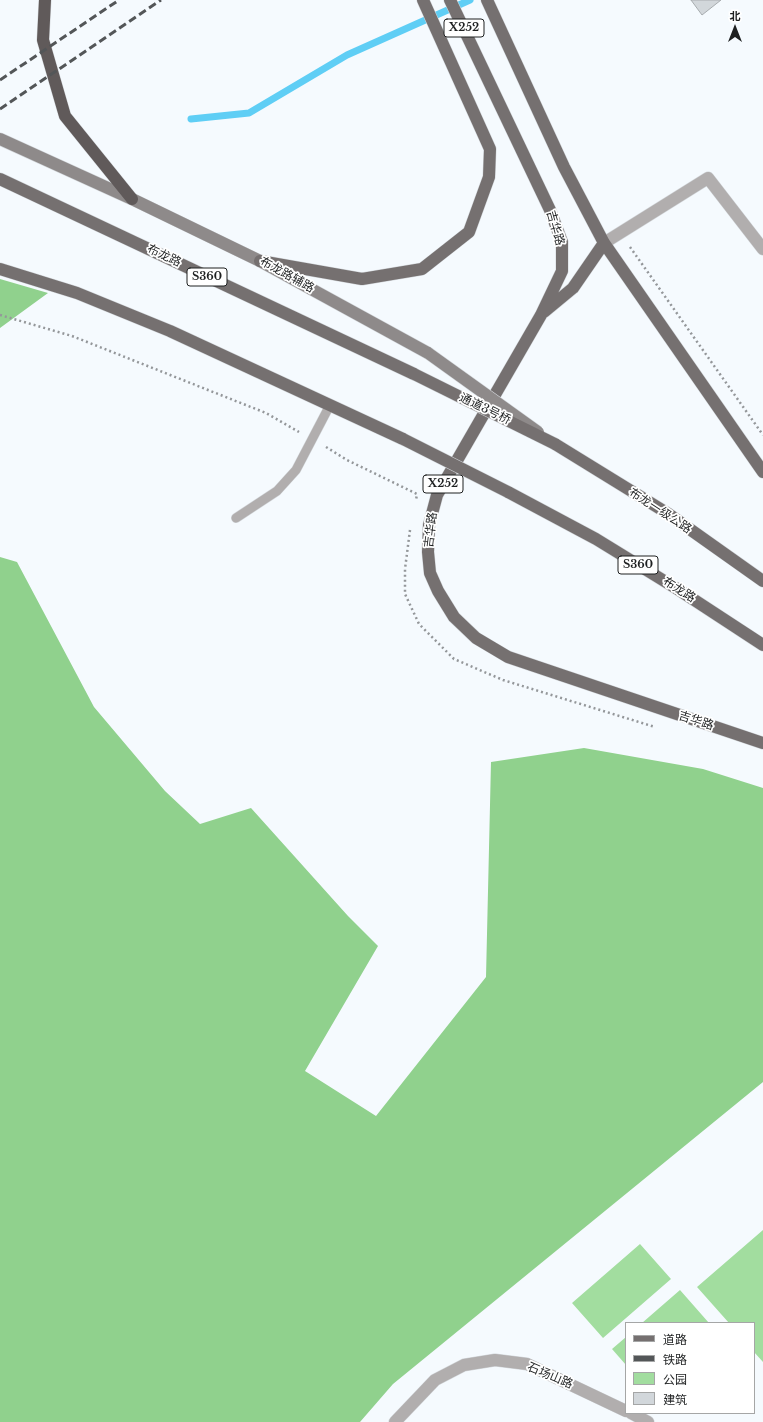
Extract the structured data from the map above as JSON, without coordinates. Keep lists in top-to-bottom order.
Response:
{
  "streets": {
    "main road": [
      "X252",
      "吉华路",
      "布龙路",
      "布龙路辅路",
      "S360",
      "通道3号桥",
      "布龙一级公路"
    ],
    "street": ["石场山路"]
  },
  "crossings": [
    ["布龙路", "S360"],
    ["布龙路", "通道3号桥"],
    ["布龙路辅路", "通道3号桥"],
    ["布龙路辅路", "布龙一级公路"],
    ["通道3号桥", "布龙一级公路"]
  ],
  "legend": [
    "道路",
    "铁路",
    "公园",
    "建筑"
  ],
  "north": "top"
}
